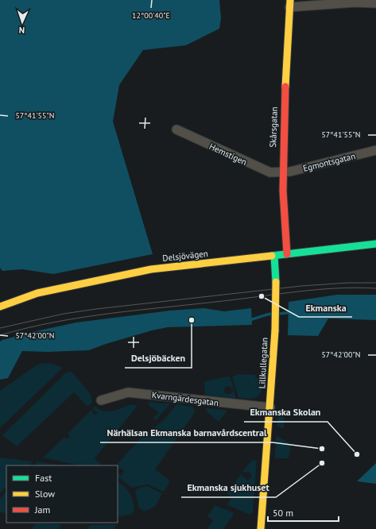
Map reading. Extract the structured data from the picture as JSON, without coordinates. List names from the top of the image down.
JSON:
{
  "streets": {
    "street": [
      "Skårsgatan",
      "Hemstigen",
      "Egmontsgatan",
      "Delsjövägen",
      "Lillkullegatan",
      "Kvarngärdesgatan"
    ]
  },
  "crossings": [
    ["Skårsgatan", "Hemstigen"],
    ["Skårsgatan", "Egmontsgatan"],
    ["Skårsgatan", "Delsjövägen"],
    ["Hemstigen", "Egmontsgatan"],
    ["Delsjövägen", "Lillkullegatan"],
    ["Lillkullegatan", "Kvarngärdesgatan"]
  ],
  "places": [
    "Ekmanska",
    "Delsjöbäcken",
    "Närhälsan Ekmanska barnavårdscentral",
    "Ekmanska Skolan",
    "Ekmanska sjukhuset"
  ],
  "legend": ["Fast", "Slow", "Jam"],
  "scale_bar": "50 m",
  "north": "bottom",
  "coordinates": ["12°00'40\"E", "57°41'55\"N", "57°42'00\"N"]
}
